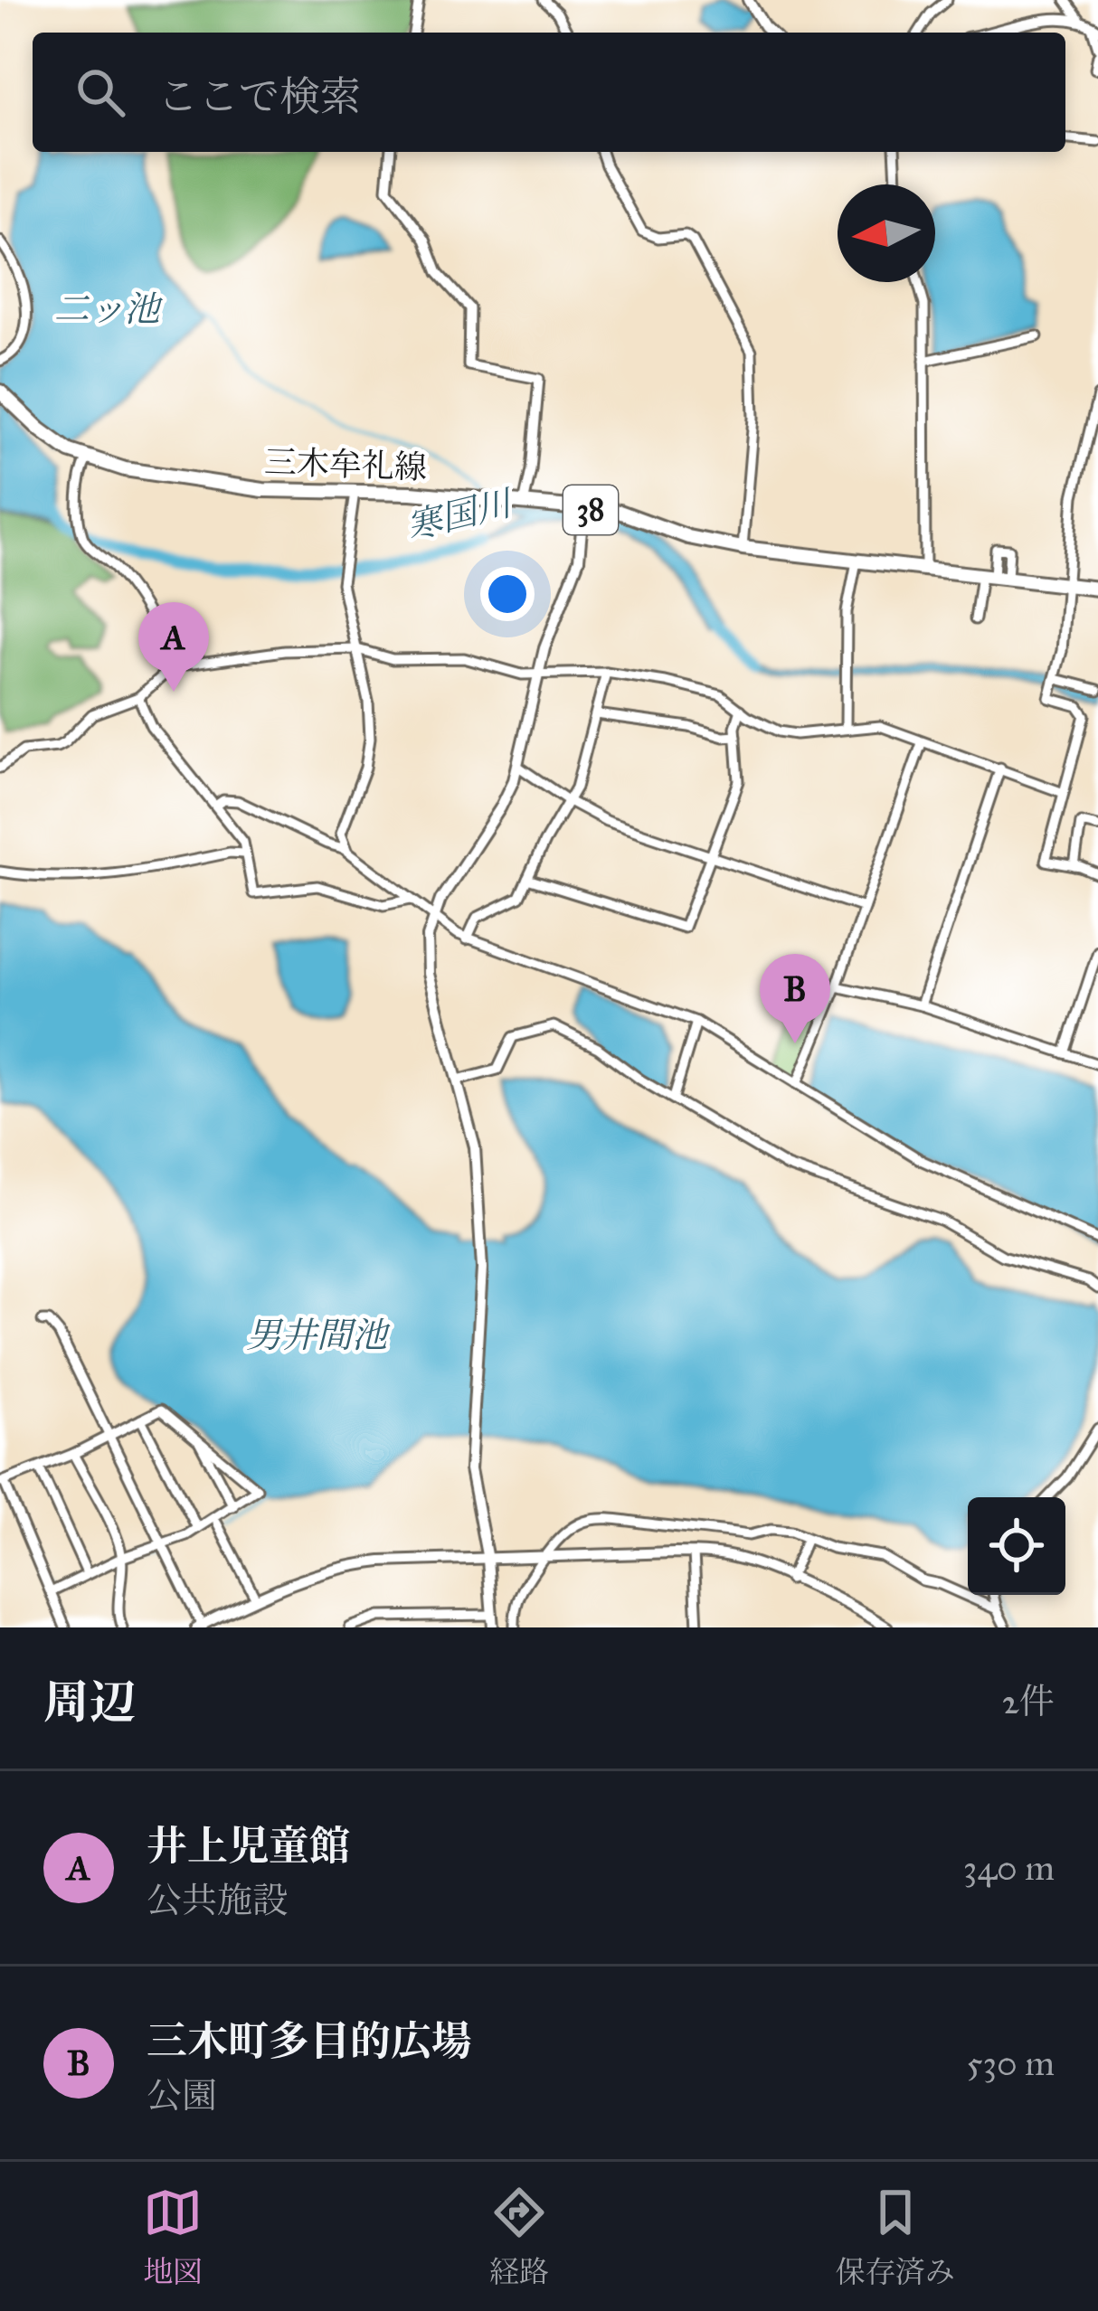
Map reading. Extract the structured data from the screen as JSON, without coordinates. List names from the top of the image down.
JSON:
{
  "streets": {
    "main road": ["三木牟礼線", "38"]
  },
  "water": ["二ッ池", "寒国川", "男井間池"],
  "north": "left",
  "page": {
    "search": "ここで検索",
    "pins": ["A", "B"],
    "heading": ["周辺", "2件"],
    "list": [
      {
        "mark": "A",
        "name": "井上児童館",
        "note": "公共施設",
        "value": "340 m"
      },
      {
        "mark": "B",
        "name": "三木町多目的広場",
        "note": "公園",
        "value": "530 m"
      }
    ],
    "nav": ["地図", "経路", "保存済み"]
  }
}
